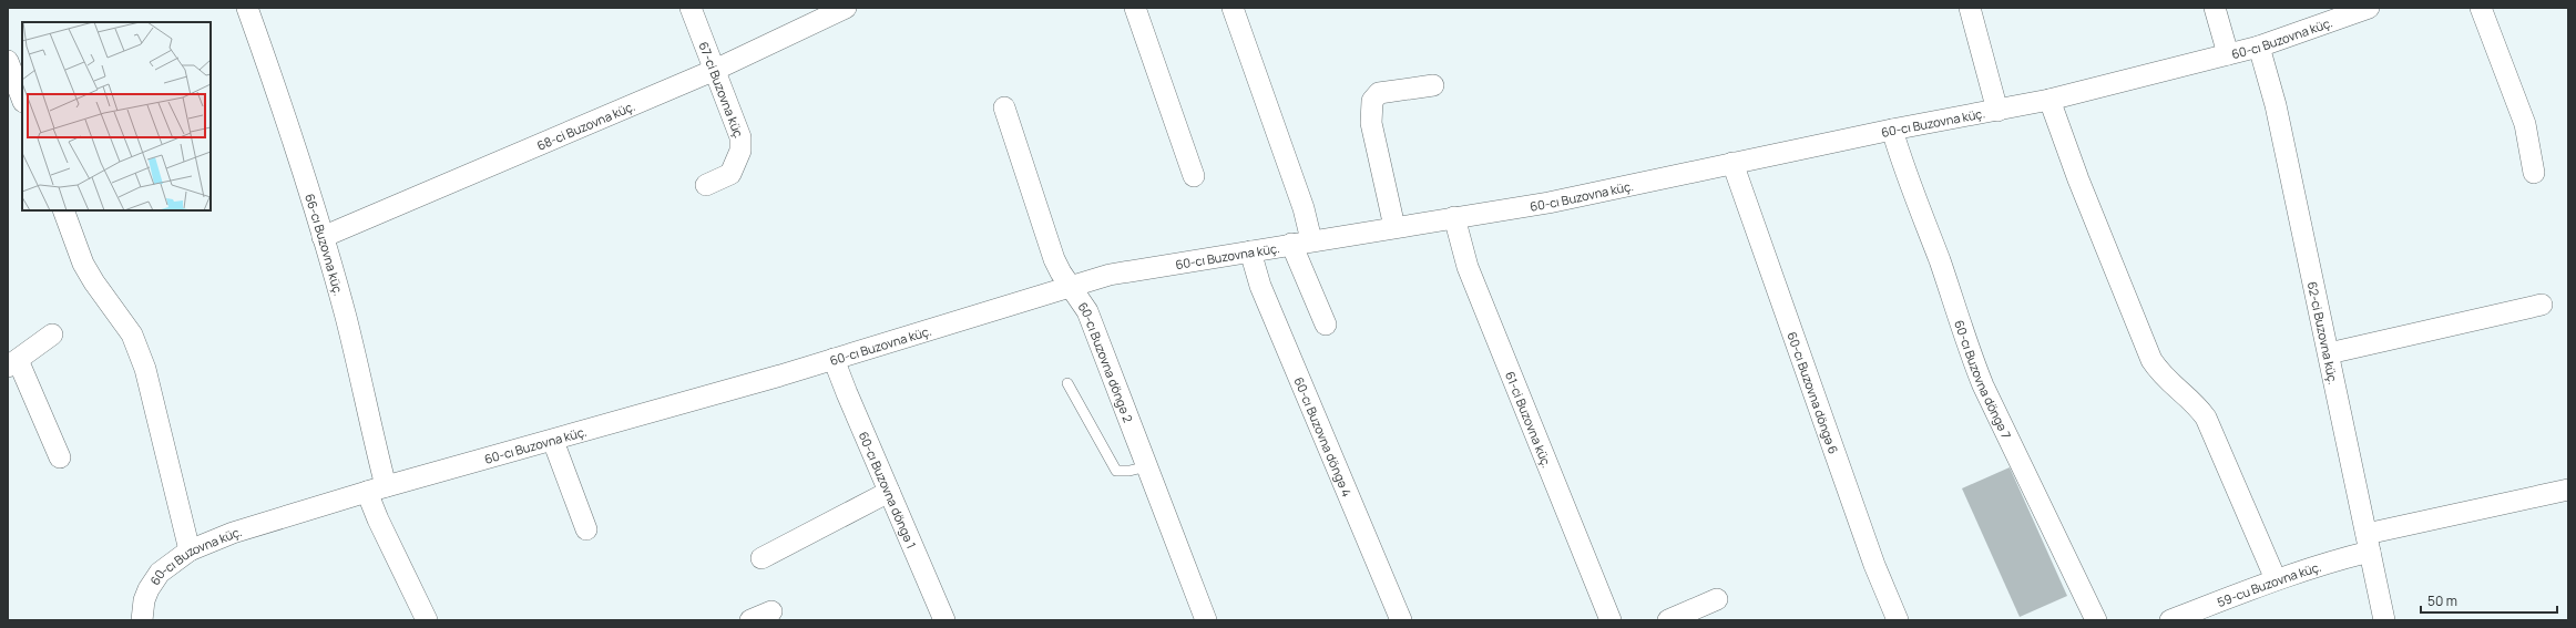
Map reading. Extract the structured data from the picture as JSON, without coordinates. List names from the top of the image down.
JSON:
{
  "streets": {
    "street": [
      "60-cı Buzovna küç.",
      "67-ci Buzovna küç.",
      "68-ci Buzovna küç.",
      "66-cı Buzovna küç.",
      "62-ci Buzovna küç.",
      "60-cı Buzovna döngə 2",
      "60-cı Buzovna döngə 7",
      "60-cı Buzovna döngə 6",
      "61-ci Buzovna küç.",
      "60-cı Buzovna döngə 4",
      "60-cı Buzovna döngə 1",
      "59-cu Buzovna küç."
    ]
  },
  "crossings": [
    ["60-cı Buzovna küç.", "66-cı Buzovna küç."],
    ["60-cı Buzovna küç.", "62-ci Buzovna küç."],
    ["60-cı Buzovna küç.", "60-cı Buzovna döngə 2"],
    ["60-cı Buzovna küç.", "60-cı Buzovna döngə 7"],
    ["60-cı Buzovna küç.", "60-cı Buzovna döngə 6"],
    ["60-cı Buzovna küç.", "61-ci Buzovna küç."],
    ["60-cı Buzovna küç.", "60-cı Buzovna döngə 4"],
    ["60-cı Buzovna küç.", "60-cı Buzovna döngə 1"],
    ["67-ci Buzovna küç.", "68-ci Buzovna küç."],
    ["68-ci Buzovna küç.", "66-cı Buzovna küç."],
    ["62-ci Buzovna küç.", "59-cu Buzovna küç."]
  ],
  "scale_bar": "50 m"
}
